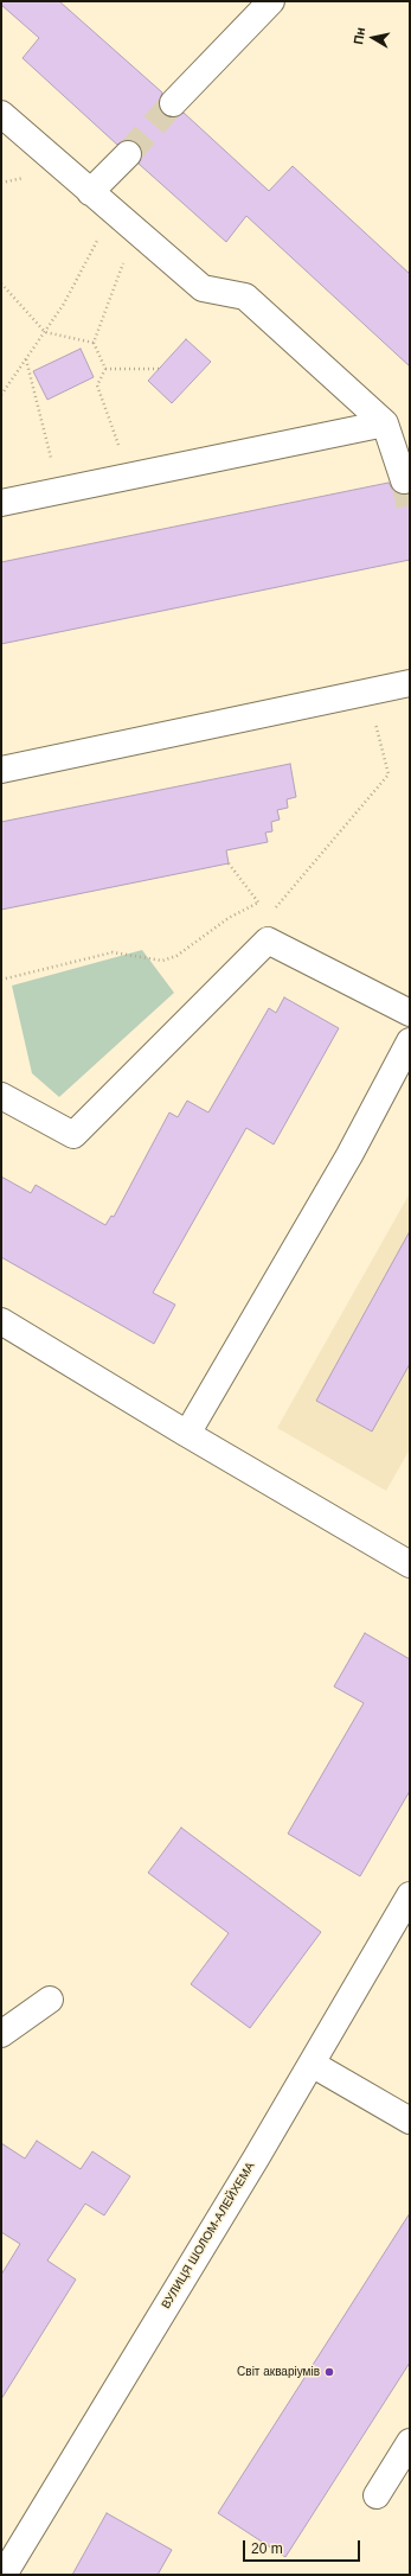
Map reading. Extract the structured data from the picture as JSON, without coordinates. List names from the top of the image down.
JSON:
{
  "streets": {
    "street": ["ВУЛИЦЯ ШОЛОМ-АЛЕЙХЕМА"]
  },
  "places": ["Світ акваріумів"],
  "scale_bar": "20 m",
  "north": "left"
}
